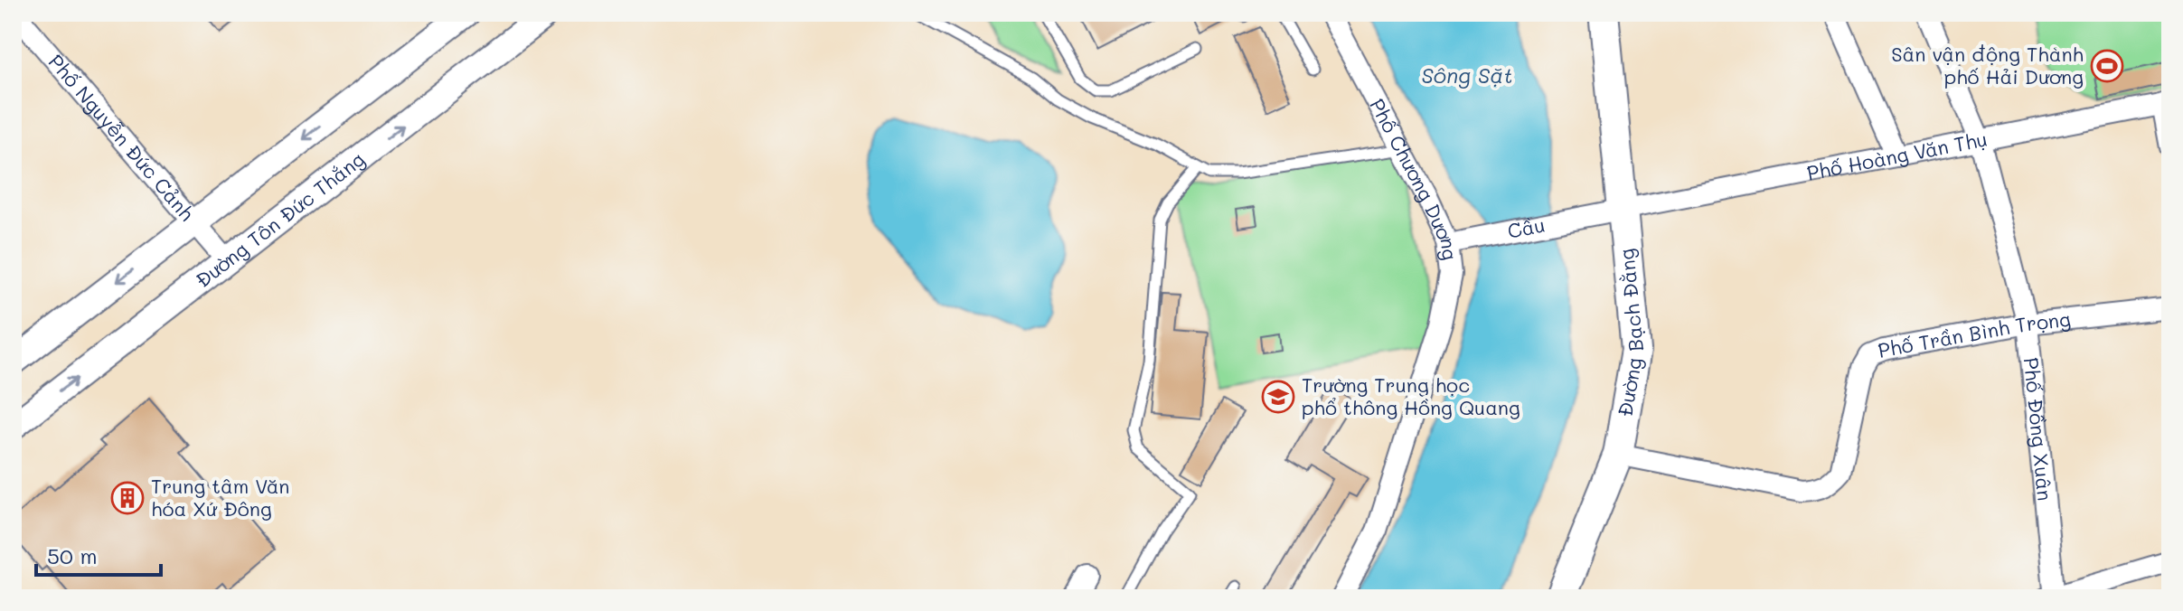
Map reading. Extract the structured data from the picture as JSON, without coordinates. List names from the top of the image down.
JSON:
{
  "streets": {
    "main road": ["Đường Bạch Đằng"],
    "street": [
      "Phố Nguyễn Đức Cảnh",
      "Phố Hoàng Văn Thụ",
      "Phố Chương Dương",
      "Đường Tôn Đức Thắng",
      "Cầu",
      "Phố Trần Bình Trọng",
      "Phố Đồng Xuân"
    ]
  },
  "crossings": [
    ["Phố Nguyễn Đức Cảnh", "Đường Tôn Đức Thắng"],
    ["Phố Hoàng Văn Thụ", "Cầu"],
    ["Phố Hoàng Văn Thụ", "Đường Bạch Đằng"],
    ["Phố Hoàng Văn Thụ", "Phố Đồng Xuân"],
    ["Phố Chương Dương", "Cầu"],
    ["Đường Bạch Đằng", "Phố Trần Bình Trọng"],
    ["Phố Trần Bình Trọng", "Phố Đồng Xuân"]
  ],
  "water": ["Sông Sặt"],
  "places": {
    "sports": ["Sân vận động Thành phố Hải Dương"],
    "school or university": ["Trường Trung học phổ thông Hồng Quang"],
    "building": ["Trung tâm Văn hóa Xứ Đông"]
  },
  "scale_bar": "50 m"
}
